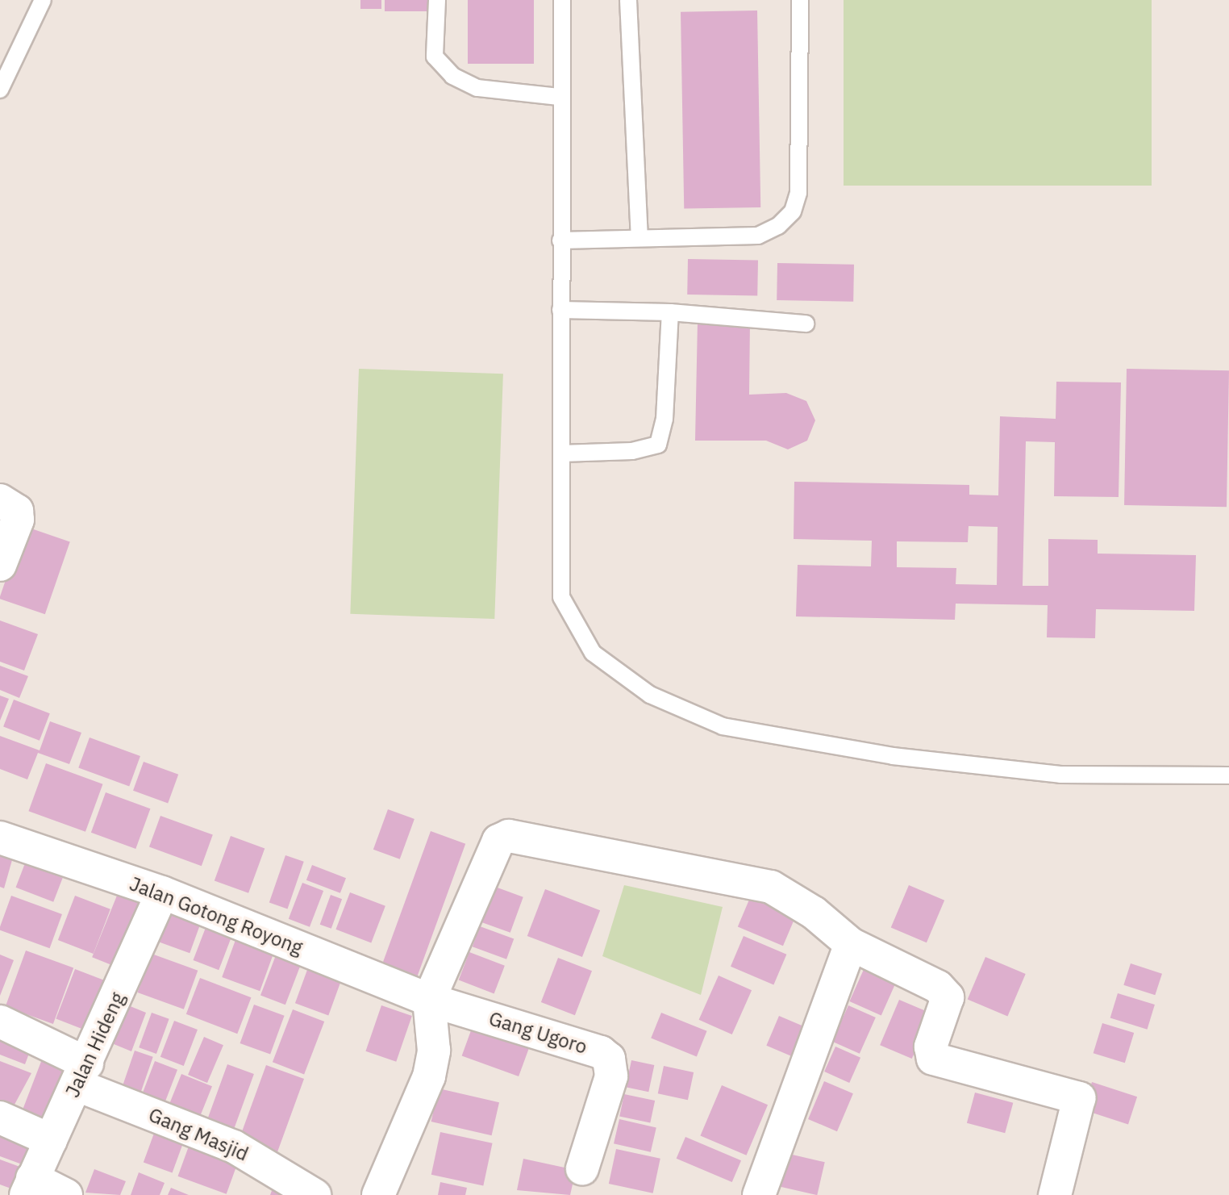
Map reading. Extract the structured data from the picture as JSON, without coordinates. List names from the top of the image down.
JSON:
{
  "streets": {
    "street": [
      "Jalan Gotong Royong",
      "Gang Ugoro",
      "Jalan Hideng",
      "Gang Masjid"
    ]
  },
  "crossings": [
    ["Jalan Gotong Royong", "Gang Ugoro"],
    ["Jalan Gotong Royong", "Jalan Hideng"],
    ["Jalan Hideng", "Gang Masjid"]
  ]
}
